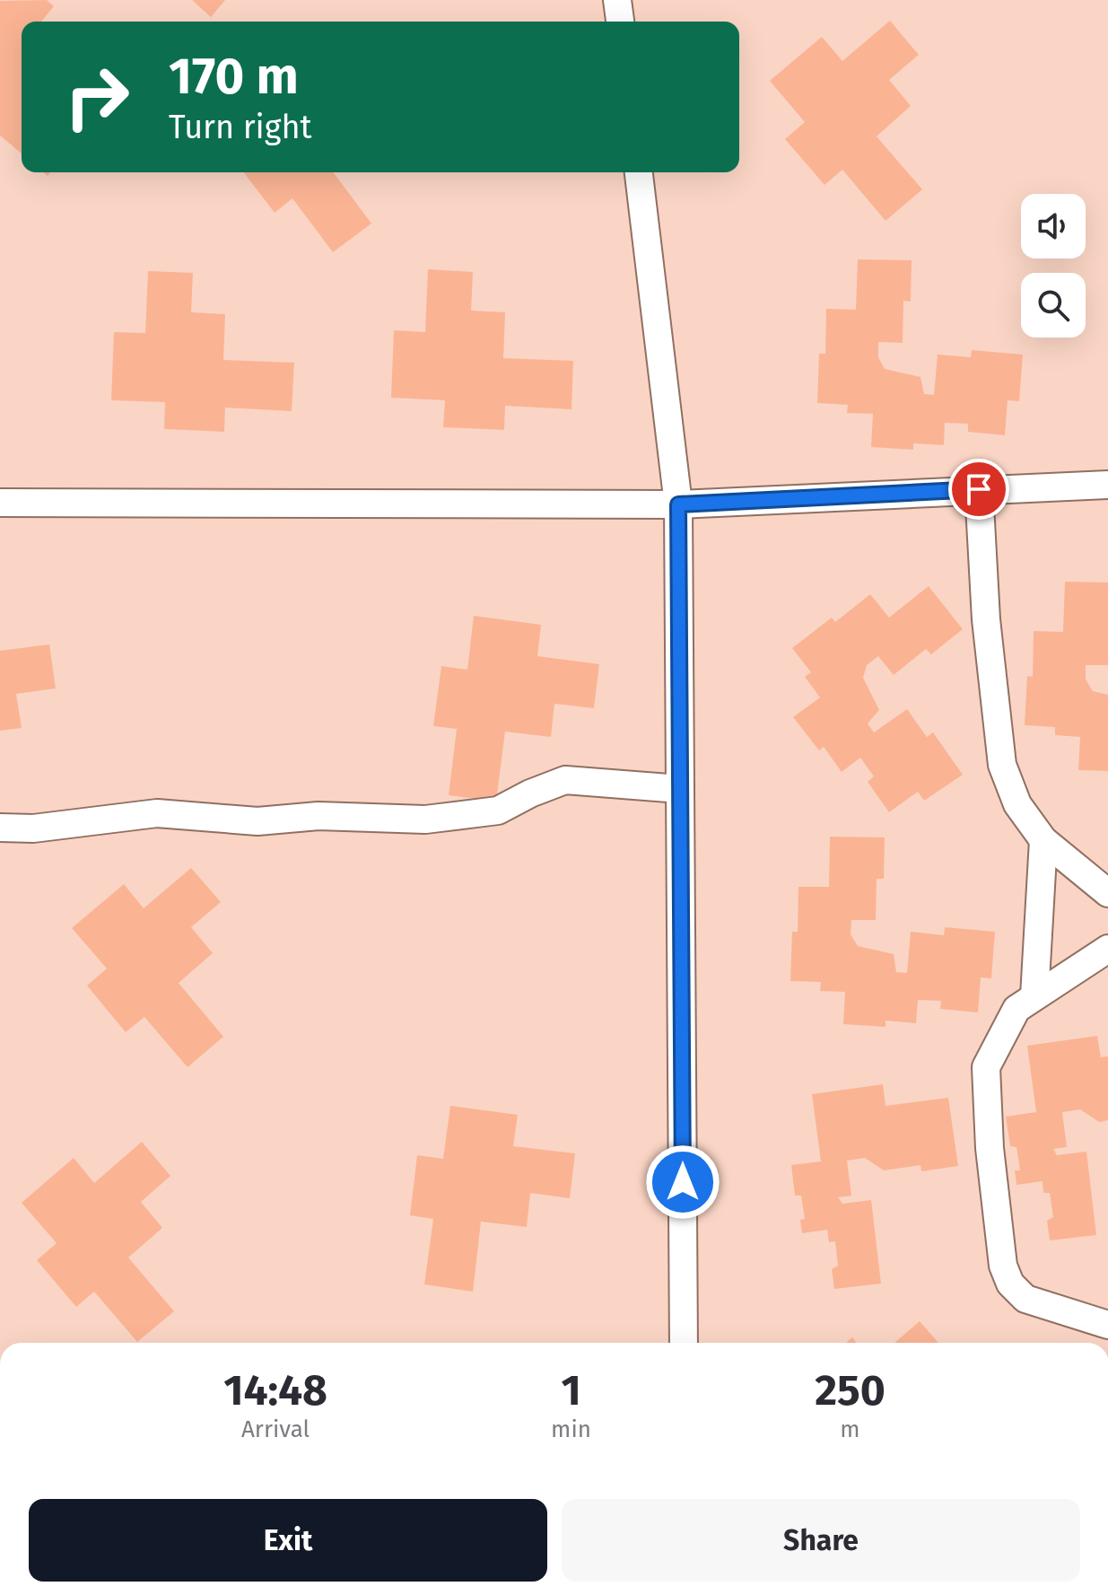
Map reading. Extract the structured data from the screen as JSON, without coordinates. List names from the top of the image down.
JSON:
{
  "page": {
    "turn": ["170 m", "Turn right"],
    "eta": [
      "14:48",
      "Arrival",
      "1",
      "min",
      "250",
      "m"
    ],
    "buttons": ["Exit", "Share"]
  }
}
